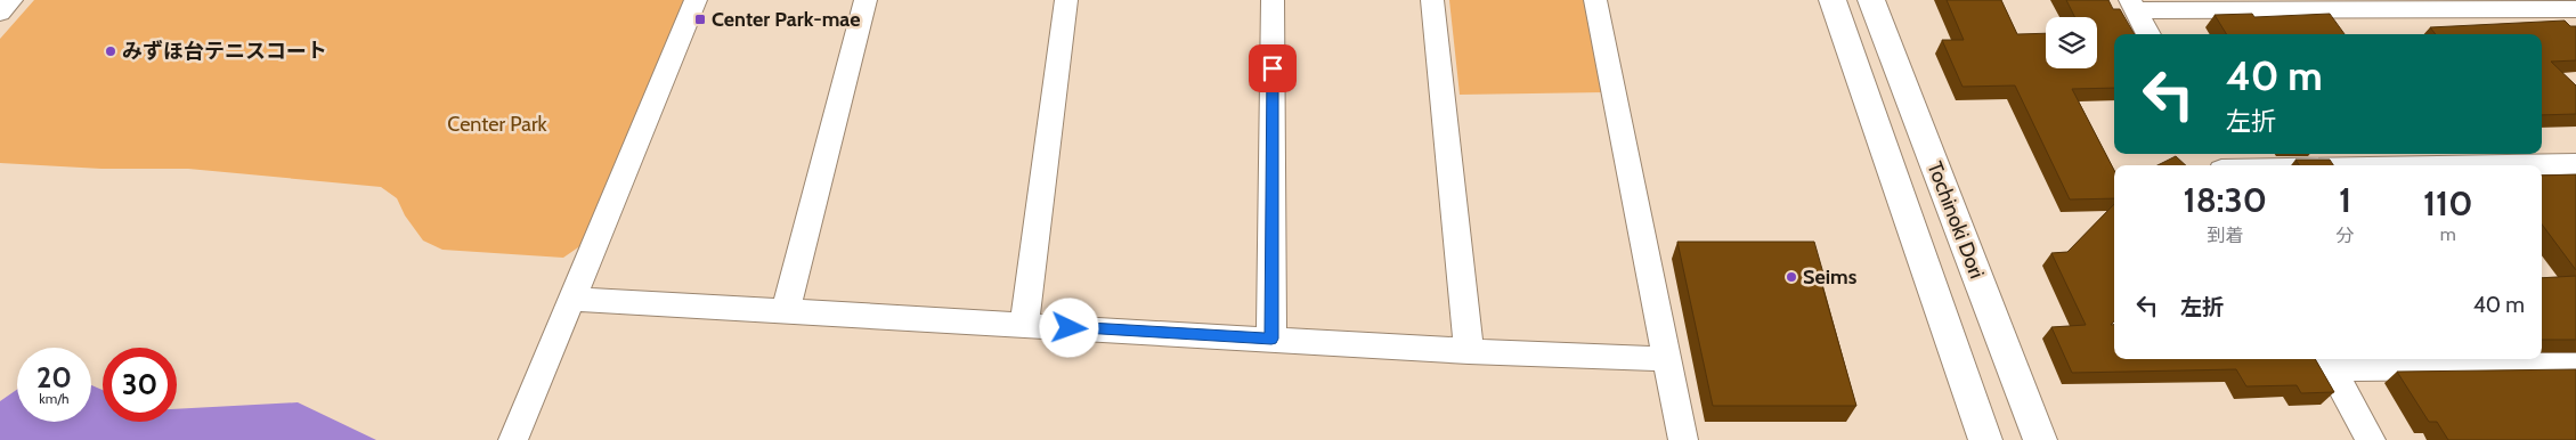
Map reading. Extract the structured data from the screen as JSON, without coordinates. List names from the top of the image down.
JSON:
{
  "streets": {
    "street": ["Tochinoki Dori"]
  },
  "parks": ["Center Park"],
  "places": {
    "transit": ["Center Park-mae"],
    "other": ["みずほ台テニスコート", "Seims"]
  },
  "page": {
    "turn": ["40 m", "左折"],
    "eta": [
      "18:30",
      "到着",
      "1",
      "分",
      "110",
      "m"
    ],
    "list": [
      {
        "name": "左折",
        "value": "40 m"
      }
    ],
    "speed": "20 km/h",
    "limit": "30"
  }
}
